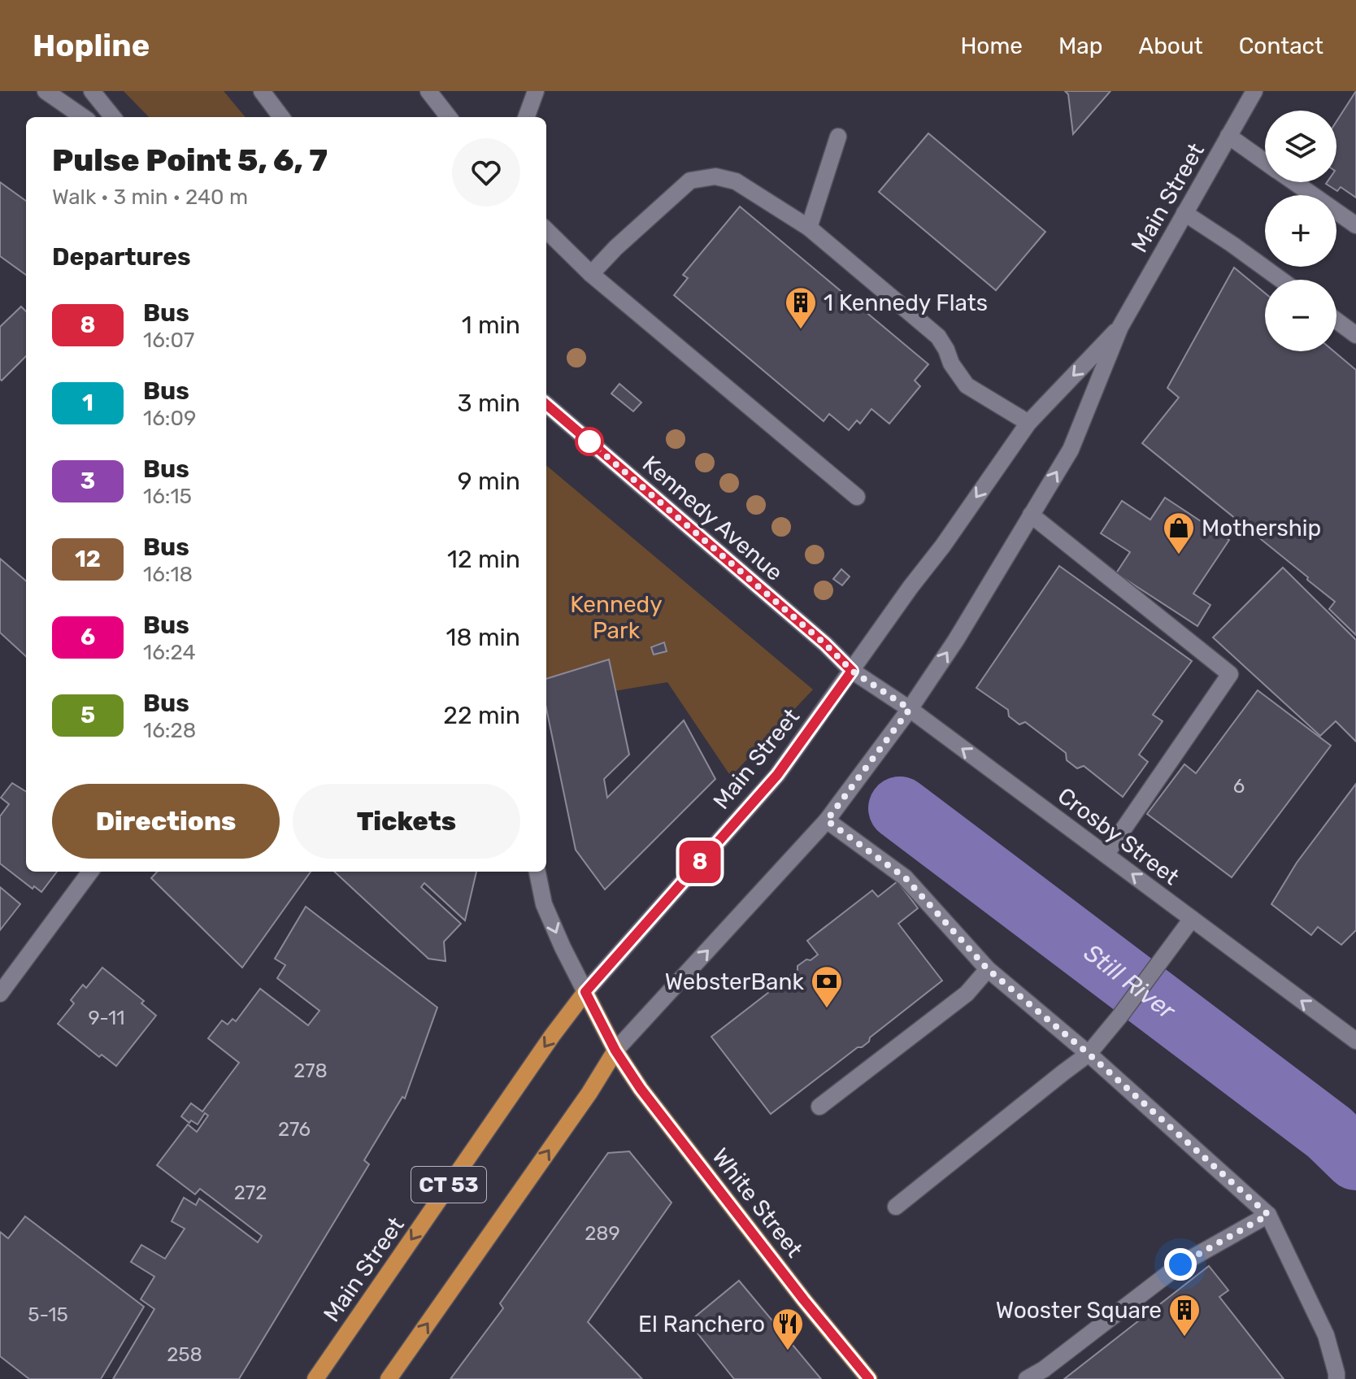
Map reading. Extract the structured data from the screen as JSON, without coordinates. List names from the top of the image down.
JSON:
{
  "streets": {
    "main road": [
      "Main Street",
      "Kennedy Avenue",
      "Crosby Street",
      "CT 53",
      "White Street"
    ]
  },
  "crossings": [
    ["Main Street", "Kennedy Avenue"],
    ["Main Street", "Crosby Street"],
    ["Main Street", "White Street"],
    ["Kennedy Avenue", "Crosby Street"]
  ],
  "one_way": ["Crosby Street"],
  "water": ["Still River"],
  "parks": ["Kennedy Park"],
  "places": {
    "building": ["1 Kennedy Flats", "Wooster Square"],
    "shop": ["Mothership"],
    "bank": ["WebsterBank"],
    "restaurant": ["El Ranchero"]
  },
  "lines": ["bus line 8"],
  "house_numbers": [
    "6",
    "9-11",
    "278",
    "276",
    "272",
    "289",
    "5-15",
    "258"
  ],
  "page": {
    "header": "Hopline",
    "nav": [
      "Home",
      "Map",
      "About",
      "Contact"
    ],
    "on_map": "8",
    "map_buttons": ["+", "−"],
    "heading": [
      ["Pulse Point 5, 6, 7", "Walk · 3 min · 240 m"],
      "Departures"
    ],
    "list": [
      {
        "mark": "8",
        "name": "Bus",
        "note": "16:07",
        "value": "1 min"
      },
      {
        "mark": "1",
        "name": "Bus",
        "note": "16:09",
        "value": "3 min"
      },
      {
        "mark": "3",
        "name": "Bus",
        "note": "16:15",
        "value": "9 min"
      },
      {
        "mark": "12",
        "name": "Bus",
        "note": "16:18",
        "value": "12 min"
      },
      {
        "mark": "6",
        "name": "Bus",
        "note": "16:24",
        "value": "18 min"
      },
      {
        "mark": "5",
        "name": "Bus",
        "note": "16:28",
        "value": "22 min"
      }
    ],
    "buttons": ["Directions", "Tickets"]
  }
}
